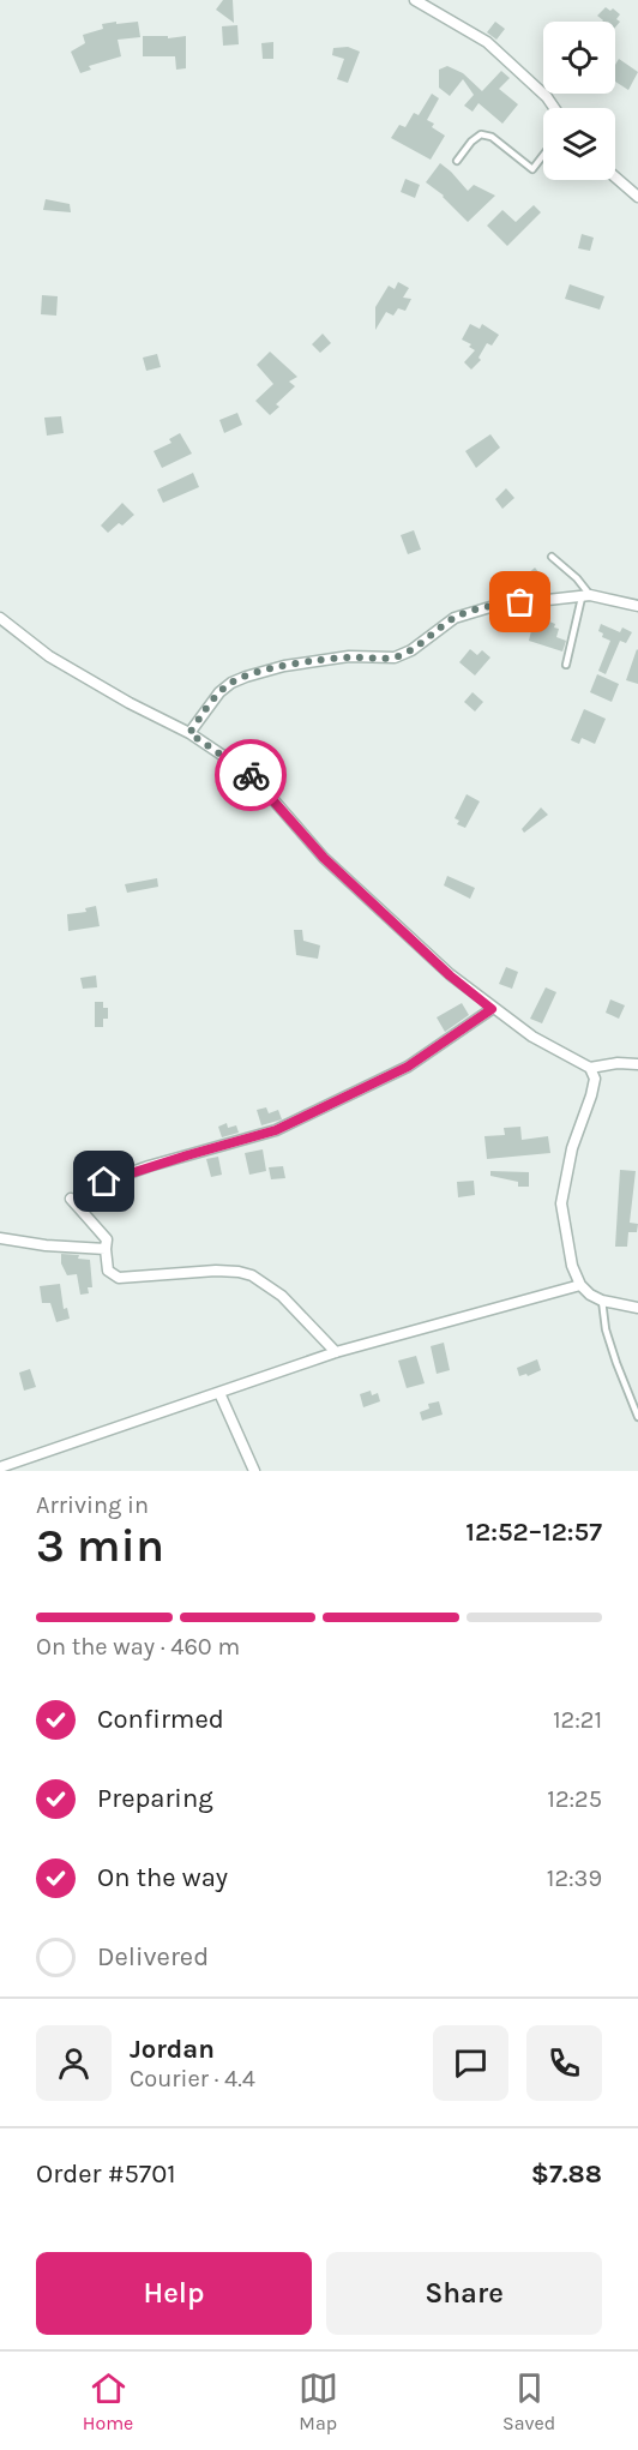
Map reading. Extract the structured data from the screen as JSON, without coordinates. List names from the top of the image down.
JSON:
{
  "page": {
    "heading": ["3 min", "Arriving in", "12:52–12:57"],
    "panel": [
      "Jordan",
      "Courier · 4.4",
      "Order #5701",
      "$7.88"
    ],
    "bar": "On the way · 460 m",
    "list": [
      ["Confirmed", "12:21"],
      ["Preparing", "12:25"],
      ["On the way", "12:39"],
      "Delivered"
    ],
    "buttons": ["Help", "Share"],
    "tabs": ["Home", "Map", "Saved"]
  }
}
